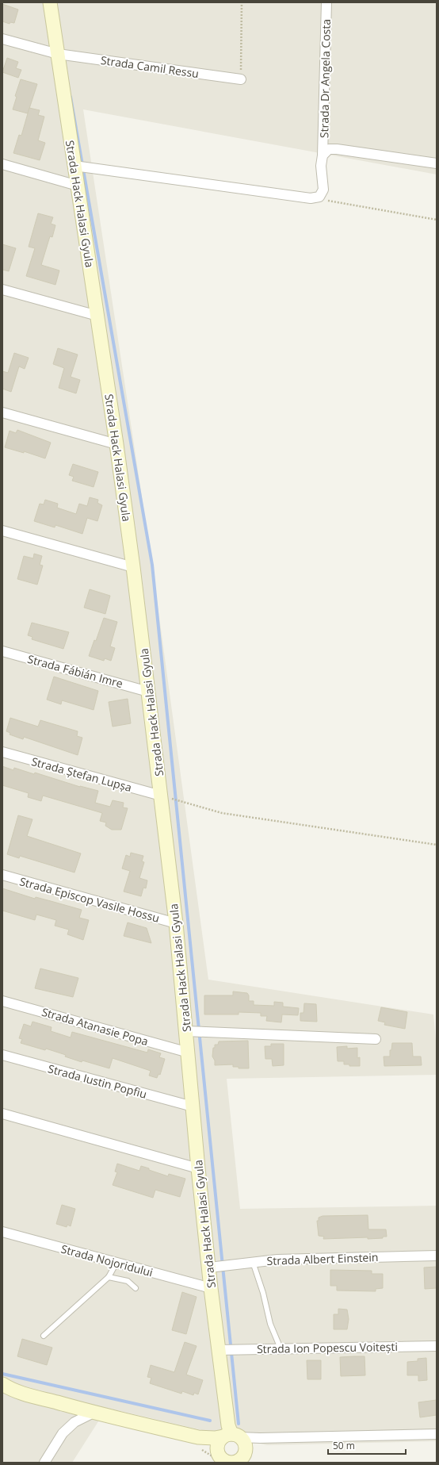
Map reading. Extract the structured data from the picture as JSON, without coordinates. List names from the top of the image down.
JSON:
{
  "streets": {
    "street": [
      "Strada Camil Ressu",
      "Strada Dr Angela Costa",
      "Strada Hack Halasi Gyula",
      "Strada Fábián Imre",
      "Strada Ștefan Lupșa",
      "Strada Episcop Vasile Hossu",
      "Strada Atanasie Popa",
      "Strada Iustin Popfiu",
      "Strada Albert Einstein",
      "Strada Nojoridului",
      "Strada Ion Popescu Voitești"
    ]
  },
  "crossings": [
    ["Strada Camil Ressu", "Strada Hack Halasi Gyula"],
    ["Strada Hack Halasi Gyula", "Strada Fábián Imre"],
    ["Strada Hack Halasi Gyula", "Strada Ștefan Lupșa"],
    ["Strada Hack Halasi Gyula", "Strada Episcop Vasile Hossu"],
    ["Strada Hack Halasi Gyula", "Strada Atanasie Popa"],
    ["Strada Hack Halasi Gyula", "Strada Iustin Popfiu"],
    ["Strada Hack Halasi Gyula", "Strada Albert Einstein"],
    ["Strada Hack Halasi Gyula", "Strada Nojoridului"],
    ["Strada Hack Halasi Gyula", "Strada Ion Popescu Voitești"]
  ],
  "scale_bar": "50 m"
}
